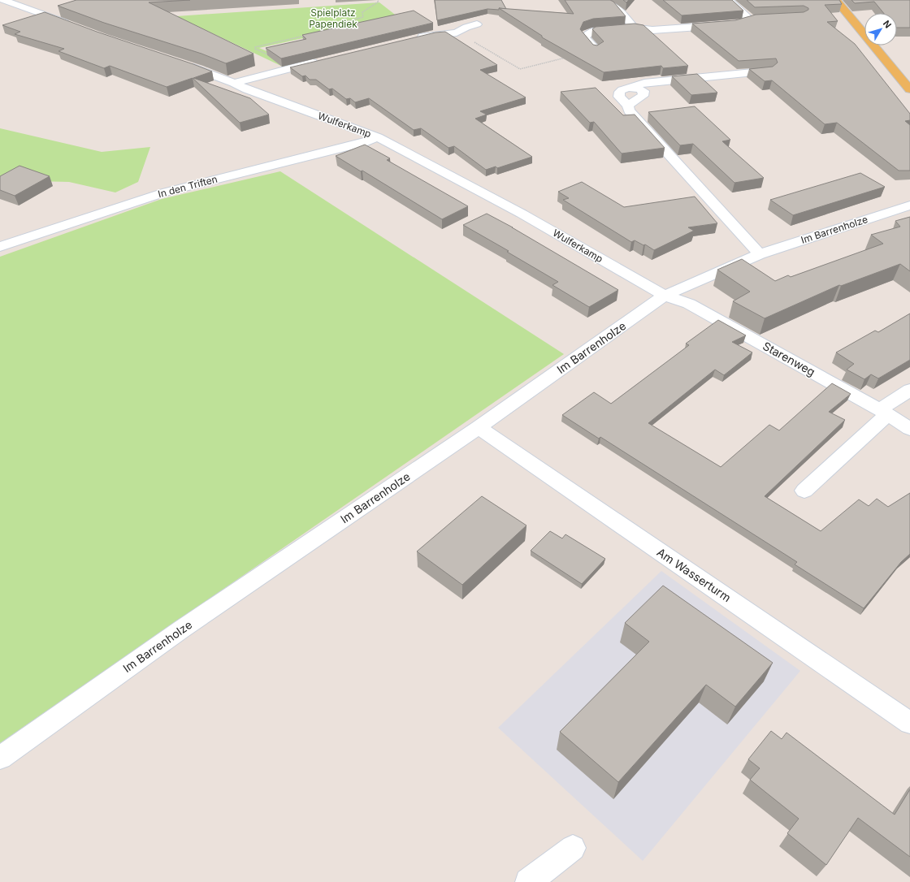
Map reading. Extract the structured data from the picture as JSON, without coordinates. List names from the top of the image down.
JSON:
{
  "streets": {
    "street": [
      "Wulferkamp",
      "In den Triften",
      "Im Barrenholze",
      "Starenweg",
      "Am Wasserturm"
    ]
  },
  "crossings": [
    ["Wulferkamp", "In den Triften"],
    ["Wulferkamp", "Im Barrenholze"],
    ["Wulferkamp", "Starenweg"],
    ["Im Barrenholze", "Starenweg"],
    ["Im Barrenholze", "Am Wasserturm"]
  ],
  "parks": ["Spielplatz Papendiek"],
  "north": "top right"
}
